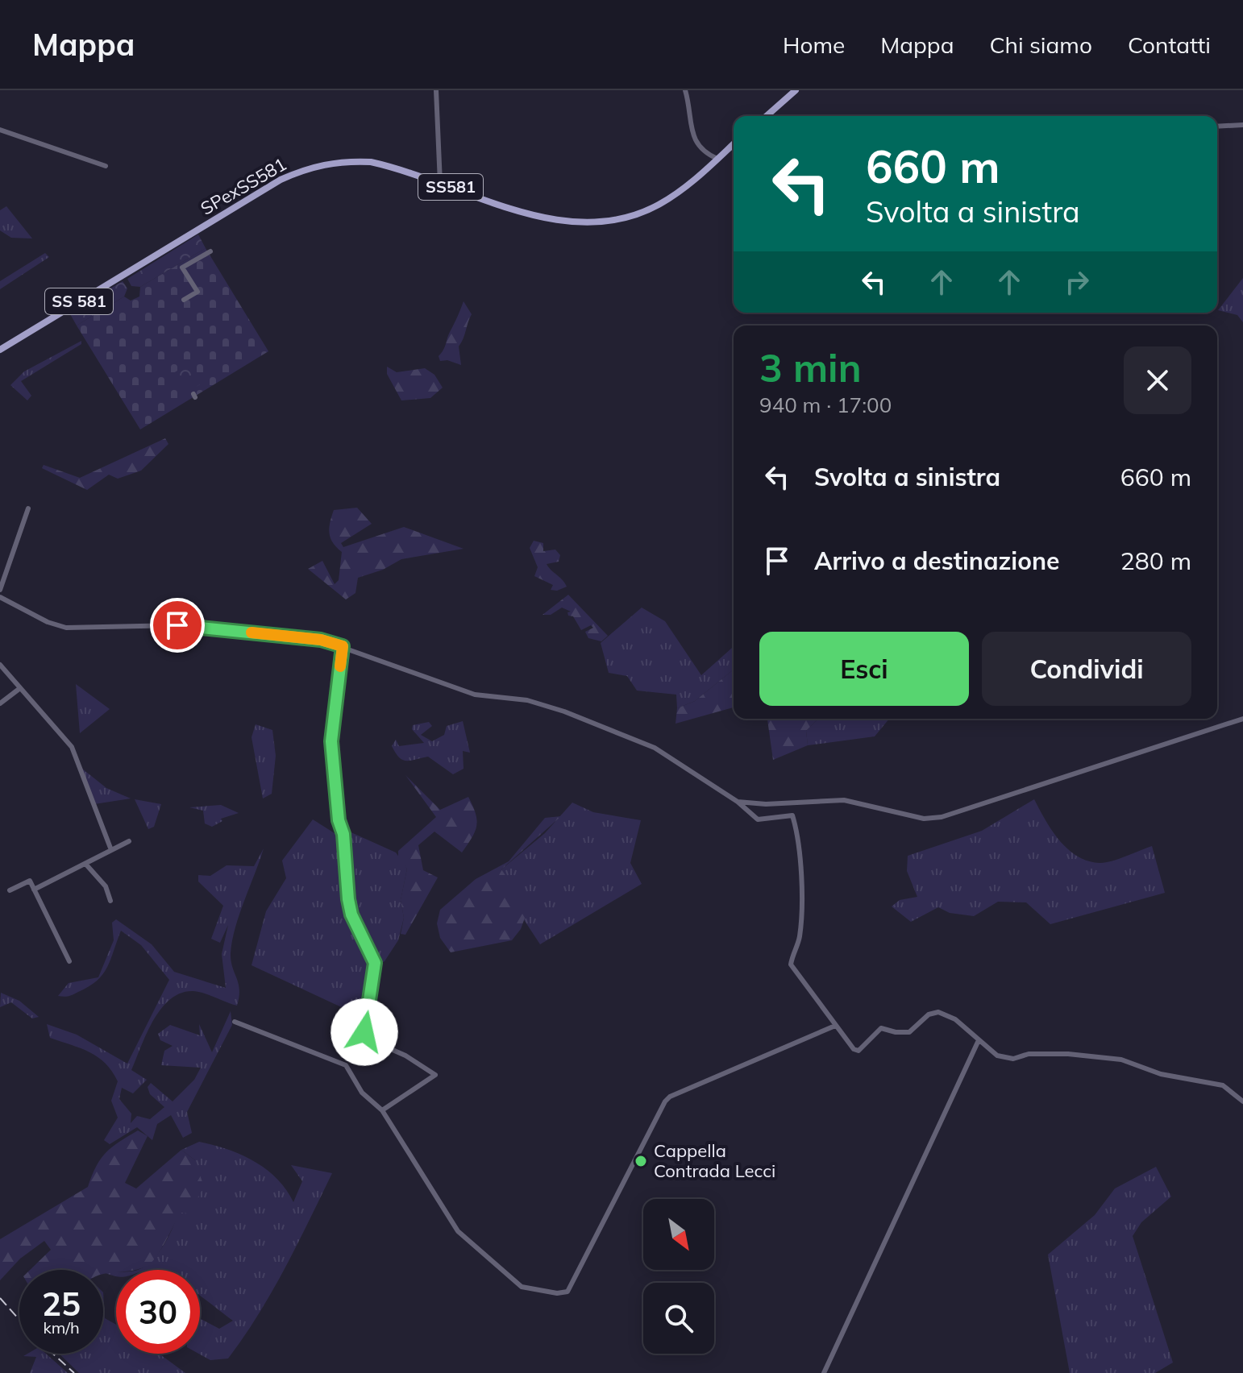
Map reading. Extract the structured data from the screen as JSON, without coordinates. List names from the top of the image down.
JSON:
{
  "streets": {
    "main road": ["SPexSS581", "SS581", "SS 581"]
  },
  "crossings": [
    ["SPexSS581", "SS 581"]
  ],
  "places": ["Cappella Contrada Lecci"],
  "north": "bottom right",
  "page": {
    "header": "Mappa",
    "nav": [
      "Home",
      "Mappa",
      "Chi siamo",
      "Contatti"
    ],
    "turn": ["660 m", "Svolta a sinistra"],
    "heading": ["3 min", "940 m · 17:00"],
    "list": [
      {
        "name": "Svolta a sinistra",
        "value": "660 m"
      },
      {
        "name": "Arrivo a destinazione",
        "value": "280 m"
      }
    ],
    "buttons": ["Esci", "Condividi"],
    "speed": "25 km/h",
    "limit": "30"
  }
}
